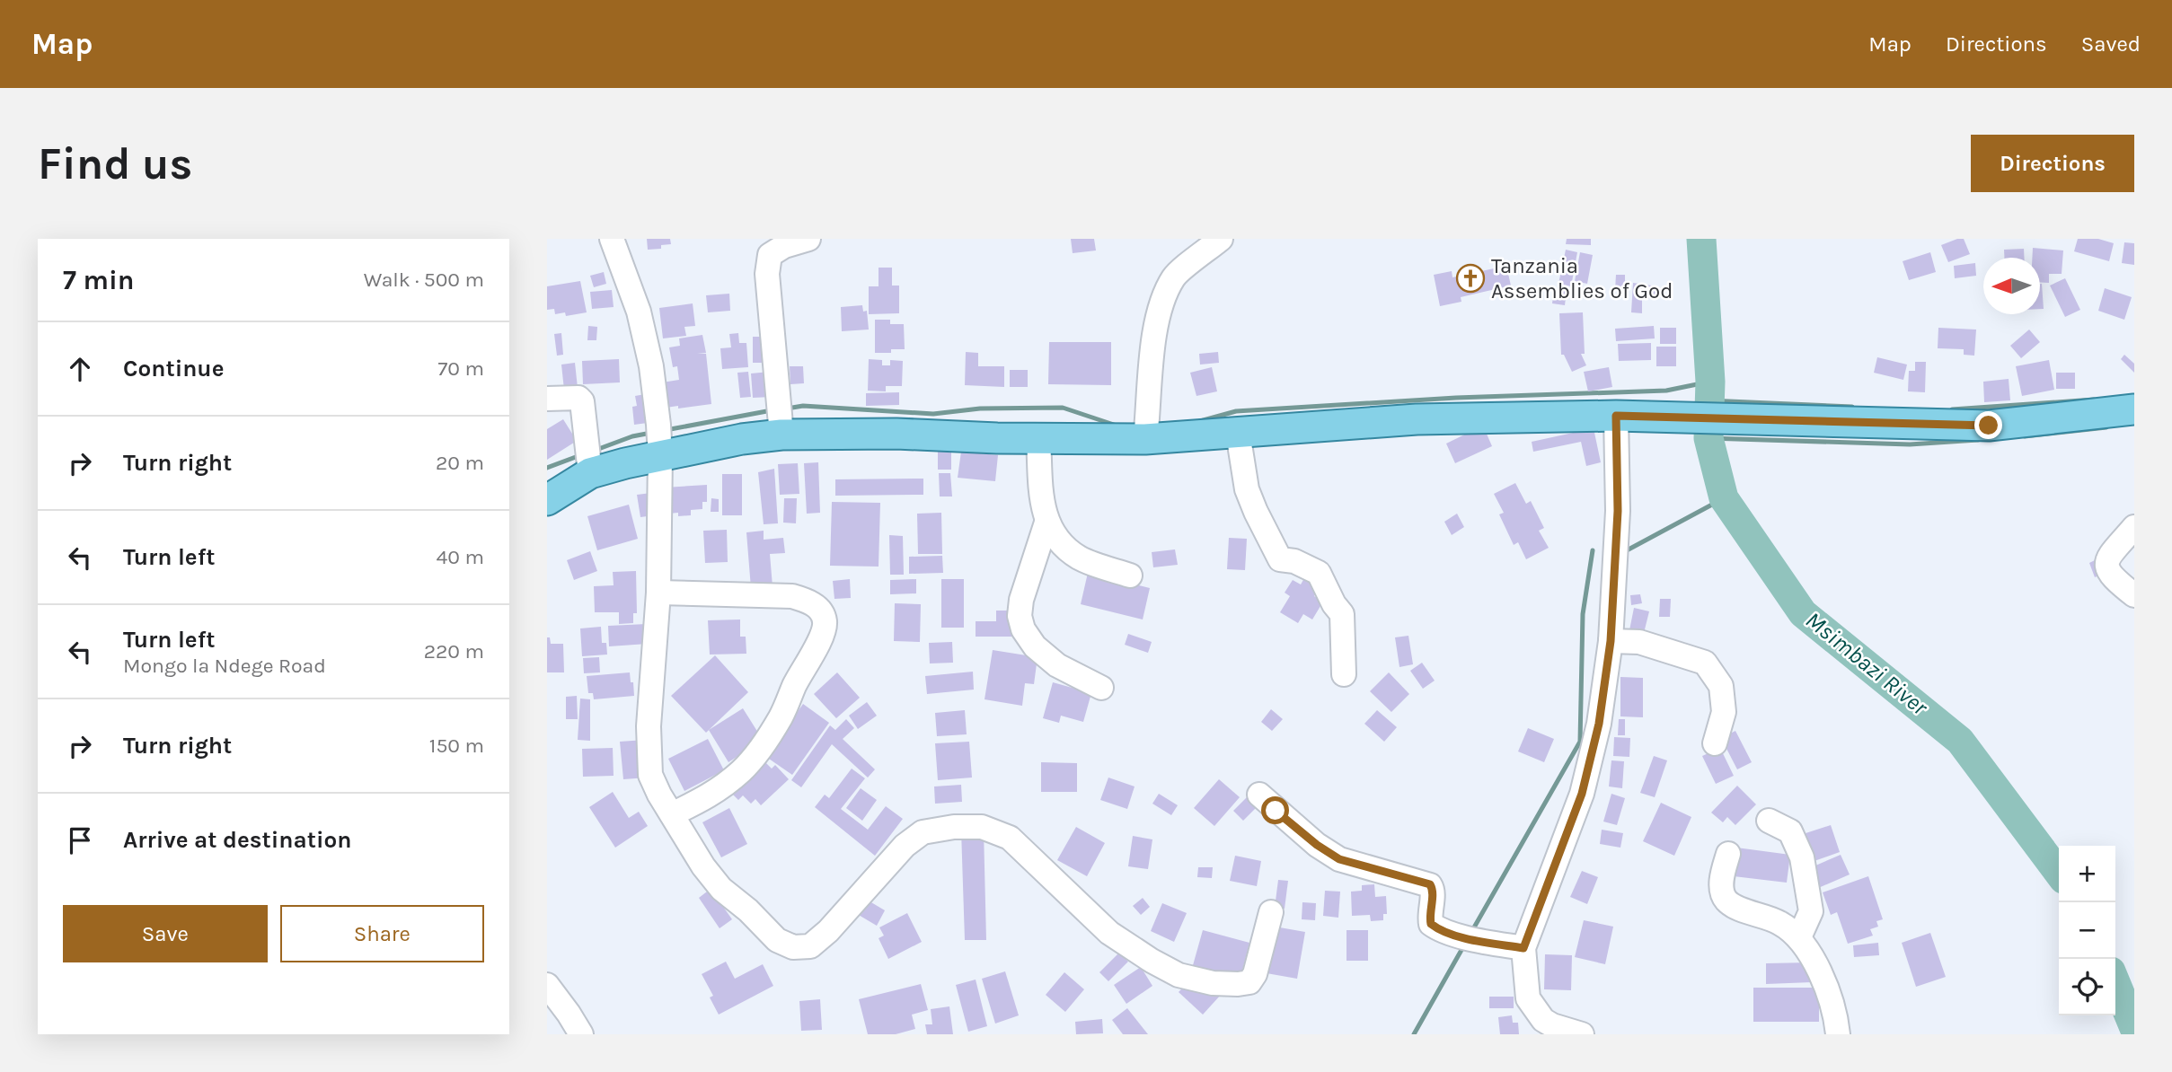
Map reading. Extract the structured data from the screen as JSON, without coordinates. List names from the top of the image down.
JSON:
{
  "water": ["Msimbazi River"],
  "places": {
    "church": ["Tanzania Assemblies of God"]
  },
  "north": "left",
  "page": {
    "header": "Map",
    "nav": ["Map", "Directions", "Saved"],
    "buttons": [
      "Directions",
      ["Save", "Share"]
    ],
    "title": "Find us",
    "heading": ["7 min", "Walk · 500 m"],
    "list": [
      ["Continue", "70 m"],
      ["Turn right", "20 m"],
      ["Turn left", "40 m"],
      ["Turn left", "Mongo la Ndege Road", "220 m"],
      ["Turn right", "150 m"],
      "Arrive at destination"
    ],
    "map_buttons": ["+", "−"]
  }
}
